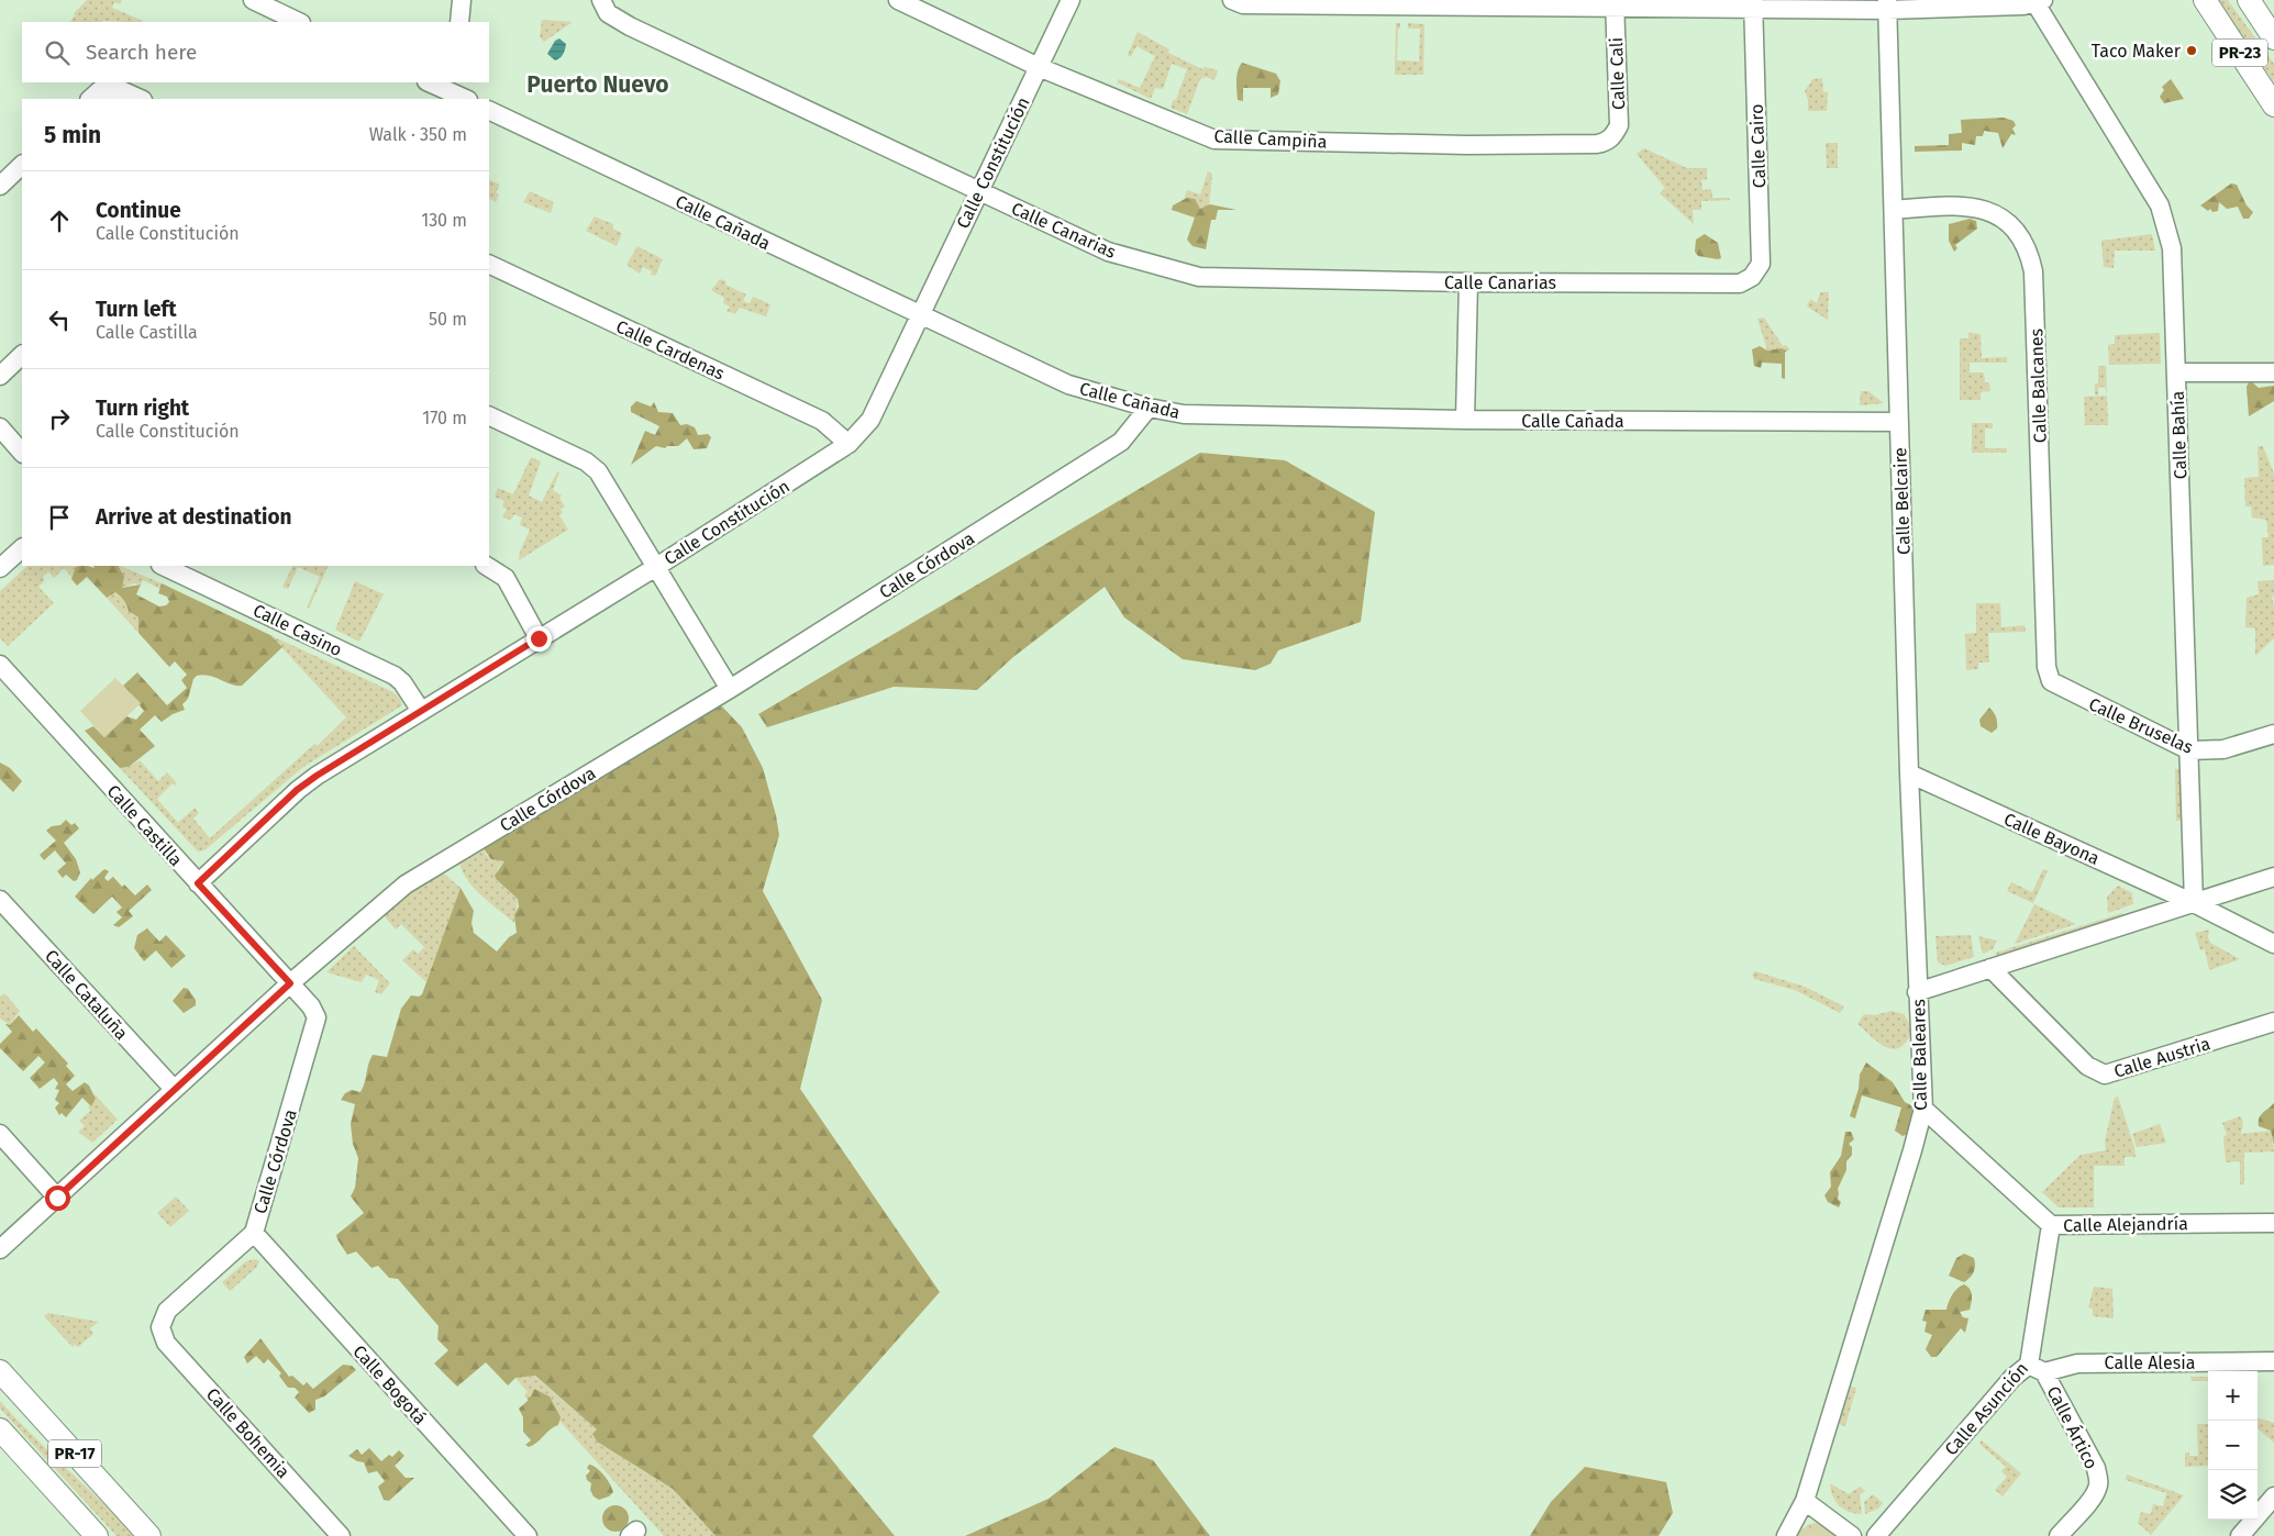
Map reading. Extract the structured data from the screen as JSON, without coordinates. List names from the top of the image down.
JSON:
{
  "streets": {
    "main road": ["PR-23", "PR-17"],
    "street": [
      "Calle Cali",
      "Calle Campiña",
      "Calle Cairo",
      "Calle Constitución",
      "Calle Cañada",
      "Calle Canarias",
      "Calle Cardenas",
      "Calle Balcanes",
      "Calle Bahía",
      "Calle Belcaire",
      "Calle Córdova",
      "Calle Casino",
      "Calle Bruselas",
      "Calle Castilla",
      "Calle Bayona",
      "Calle Cataluña",
      "Calle Baleares",
      "Calle Austria",
      "Calle Alejandría",
      "Calle Alesia",
      "Calle Bogotá",
      "Calle Asunción",
      "Calle Ártico",
      "Calle Bohemia"
    ]
  },
  "crossings": [
    ["Calle Cali", "Calle Campiña"],
    ["Calle Campiña", "Calle Constitución"],
    ["Calle Cairo", "Calle Canarias"],
    ["Calle Constitución", "Calle Cañada"],
    ["Calle Constitución", "Calle Canarias"],
    ["Calle Constitución", "Calle Cardenas"],
    ["Calle Constitución", "Calle Casino"],
    ["Calle Constitución", "Calle Castilla"],
    ["Calle Cañada", "Calle Belcaire"],
    ["Calle Cañada", "Calle Córdova"],
    ["Calle Balcanes", "Calle Belcaire"],
    ["Calle Balcanes", "Calle Bruselas"],
    ["Calle Bahía", "Calle Bruselas"],
    ["Calle Bahía", "Calle Bayona"],
    ["Calle Bahía", "Calle Baleares"],
    ["Calle Belcaire", "Calle Bayona"],
    ["Calle Belcaire", "Calle Baleares"],
    ["Calle Córdova", "Calle Castilla"],
    ["Calle Córdova", "Calle Bogotá"],
    ["Calle Córdova", "Calle Bohemia"],
    ["Calle Bayona", "Calle Baleares"],
    ["Calle Baleares", "Calle Austria"],
    ["Calle Baleares", "Calle Alejandría"],
    ["Calle Alejandría", "Calle Asunción"],
    ["Calle Alesia", "Calle Asunción"],
    ["Calle Alesia", "Calle Ártico"],
    ["Calle Asunción", "Calle Ártico"]
  ],
  "districts": ["Puerto Nuevo"],
  "places": ["Taco Maker"],
  "page": {
    "search": "Search here",
    "heading": ["5 min", "Walk · 350 m"],
    "list": [
      ["Continue", "Calle Constitución", "130 m"],
      ["Turn left", "Calle Castilla", "50 m"],
      ["Turn right", "Calle Constitución", "170 m"],
      "Arrive at destination"
    ],
    "map_buttons": ["+", "−"]
  }
}
